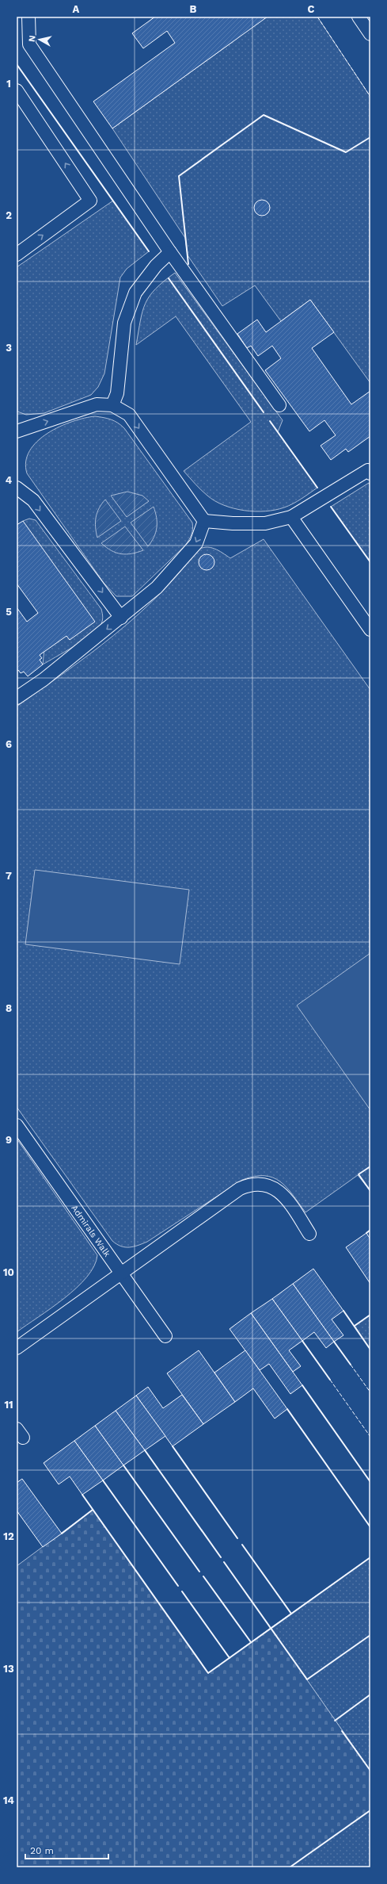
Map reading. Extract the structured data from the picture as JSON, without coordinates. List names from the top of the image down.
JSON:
{
  "streets": {
    "lane": ["Admirals Walk"]
  },
  "scale_bar": "20 m",
  "north": "left",
  "grid": {
    "columns": ["A", "B", "C"],
    "rows": [
      "1",
      "2",
      "3",
      "4",
      "5",
      "6",
      "7",
      "8",
      "9",
      "10",
      "11",
      "12",
      "13",
      "14"
    ]
  }
}
